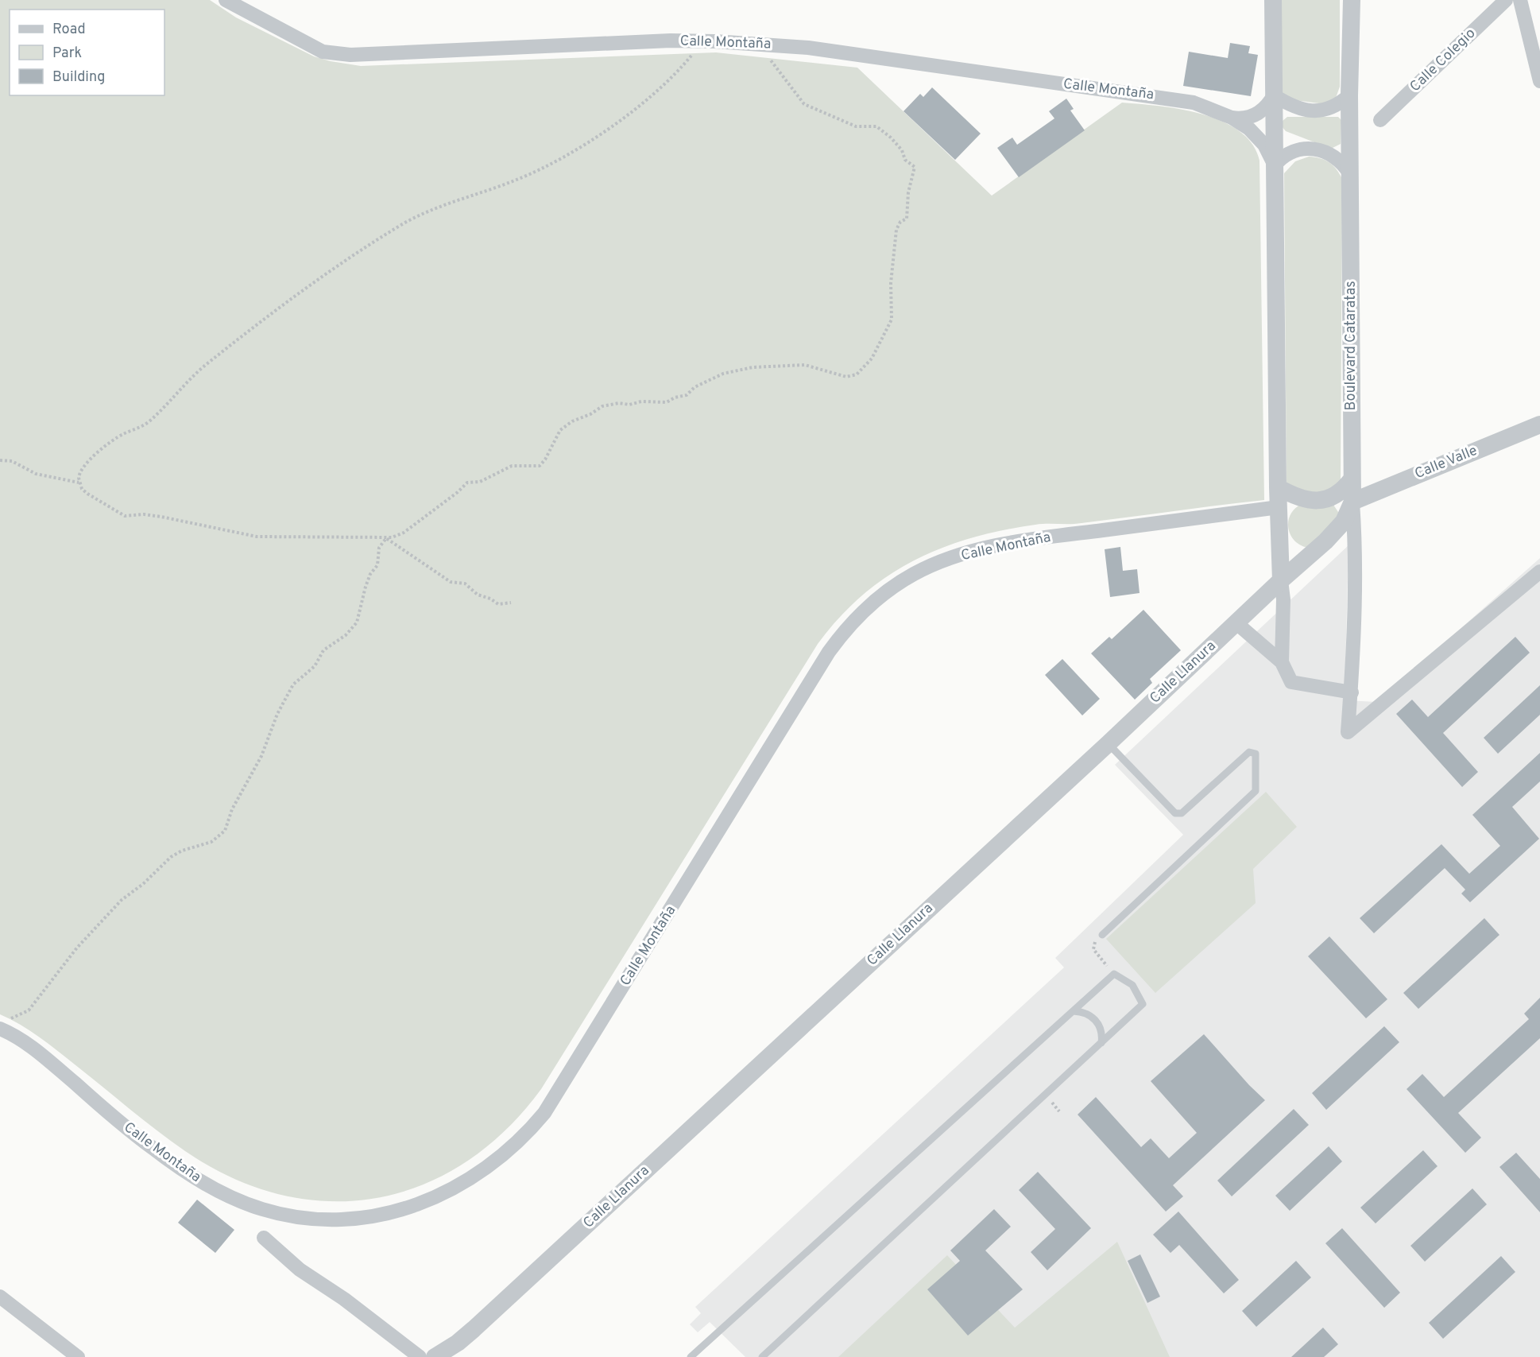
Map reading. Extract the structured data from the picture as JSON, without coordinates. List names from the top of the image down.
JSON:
{
  "streets": {
    "street": [
      "Calle Montaña",
      "Calle Colegio",
      "Boulevard Cataratas",
      "Calle Valle",
      "Calle Llanura"
    ]
  },
  "crossings": [
    ["Boulevard Cataratas", "Calle Valle"],
    ["Boulevard Cataratas", "Calle Llanura"],
    ["Calle Valle", "Calle Llanura"]
  ],
  "legend": ["Road", "Park", "Building"]
}
